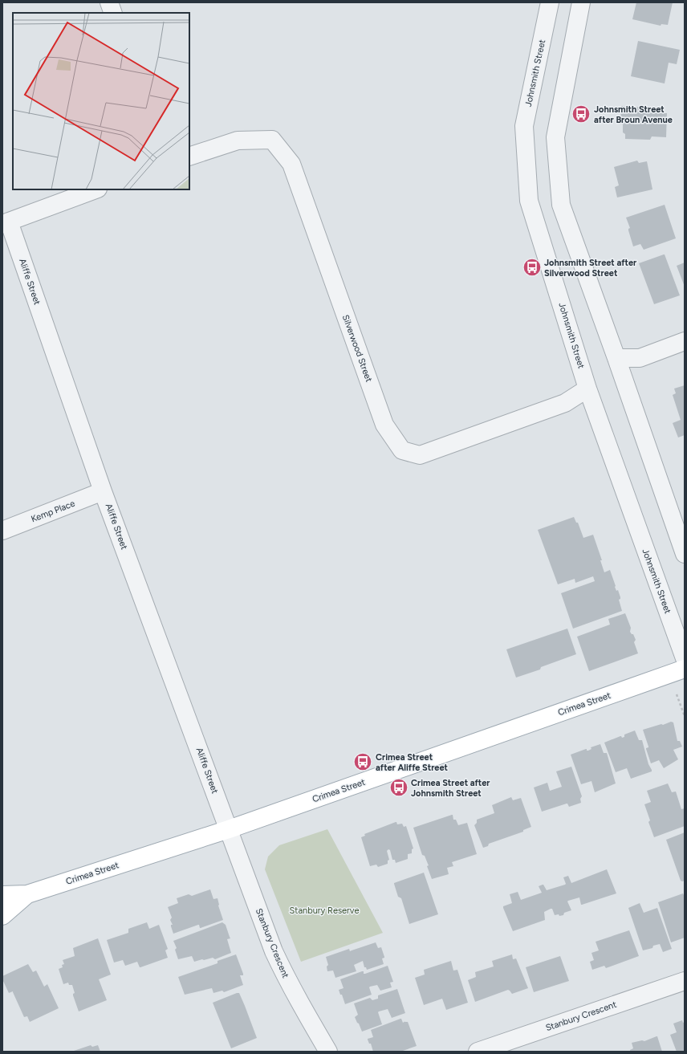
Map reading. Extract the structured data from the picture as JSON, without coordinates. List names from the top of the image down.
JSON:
{
  "streets": {
    "main road": ["Crimea Street"],
    "street": [
      "Johnsmith Street",
      "Aliffe Street",
      "Silverwood Street",
      "Kemp Place",
      "Stanbury Crescent"
    ]
  },
  "crossings": [
    ["Johnsmith Street", "Silverwood Street"],
    ["Aliffe Street", "Kemp Place"],
    ["Aliffe Street", "Crimea Street"],
    ["Aliffe Street", "Stanbury Crescent"],
    ["Crimea Street", "Stanbury Crescent"]
  ],
  "parks": ["Stanbury Reserve"],
  "places": {
    "bus stop": [
      "Johnsmith Street after Broun Avenue",
      "Johnsmith Street after Silverwood Street",
      "Crimea Street after Aliffe Street",
      "Crimea Street after Johnsmith Street"
    ]
  }
}
